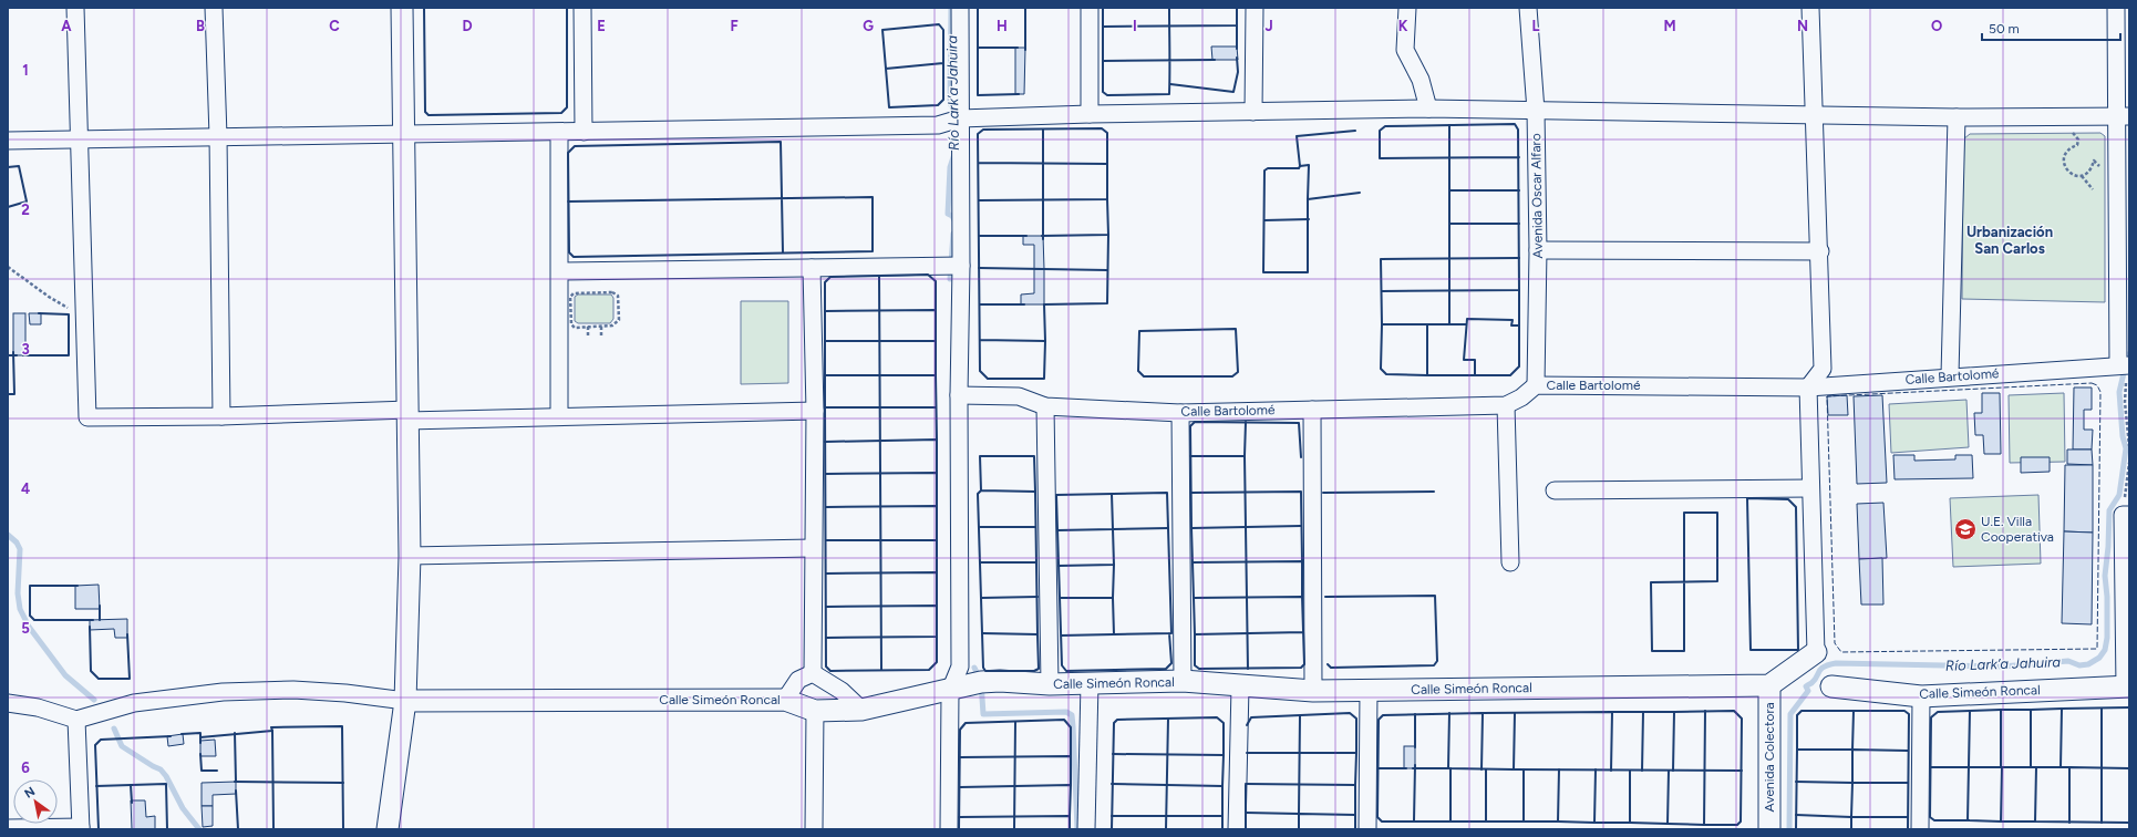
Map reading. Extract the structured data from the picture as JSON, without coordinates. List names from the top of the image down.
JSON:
{
  "streets": {
    "street": [
      "Avenida Oscar Alfaro",
      "Calle Bartolomé",
      "Calle Simeón Roncal",
      "Avenida Colectora"
    ]
  },
  "crossings": [
    ["Avenida Oscar Alfaro", "Calle Bartolomé"],
    ["Calle Simeón Roncal", "Avenida Colectora"]
  ],
  "districts": ["Urbanización San Carlos"],
  "water": ["Río Lark’a Jahuira"],
  "places": {
    "school or university": ["U.E. Villa Cooperativa"]
  },
  "scale_bar": "50 m",
  "north": "top left",
  "grid": {
    "columns": [
      "A",
      "B",
      "C",
      "D",
      "E",
      "F",
      "G",
      "H",
      "I",
      "J",
      "K",
      "L",
      "M",
      "N",
      "O"
    ],
    "rows": [
      "1",
      "2",
      "3",
      "4",
      "5",
      "6"
    ]
  }
}
